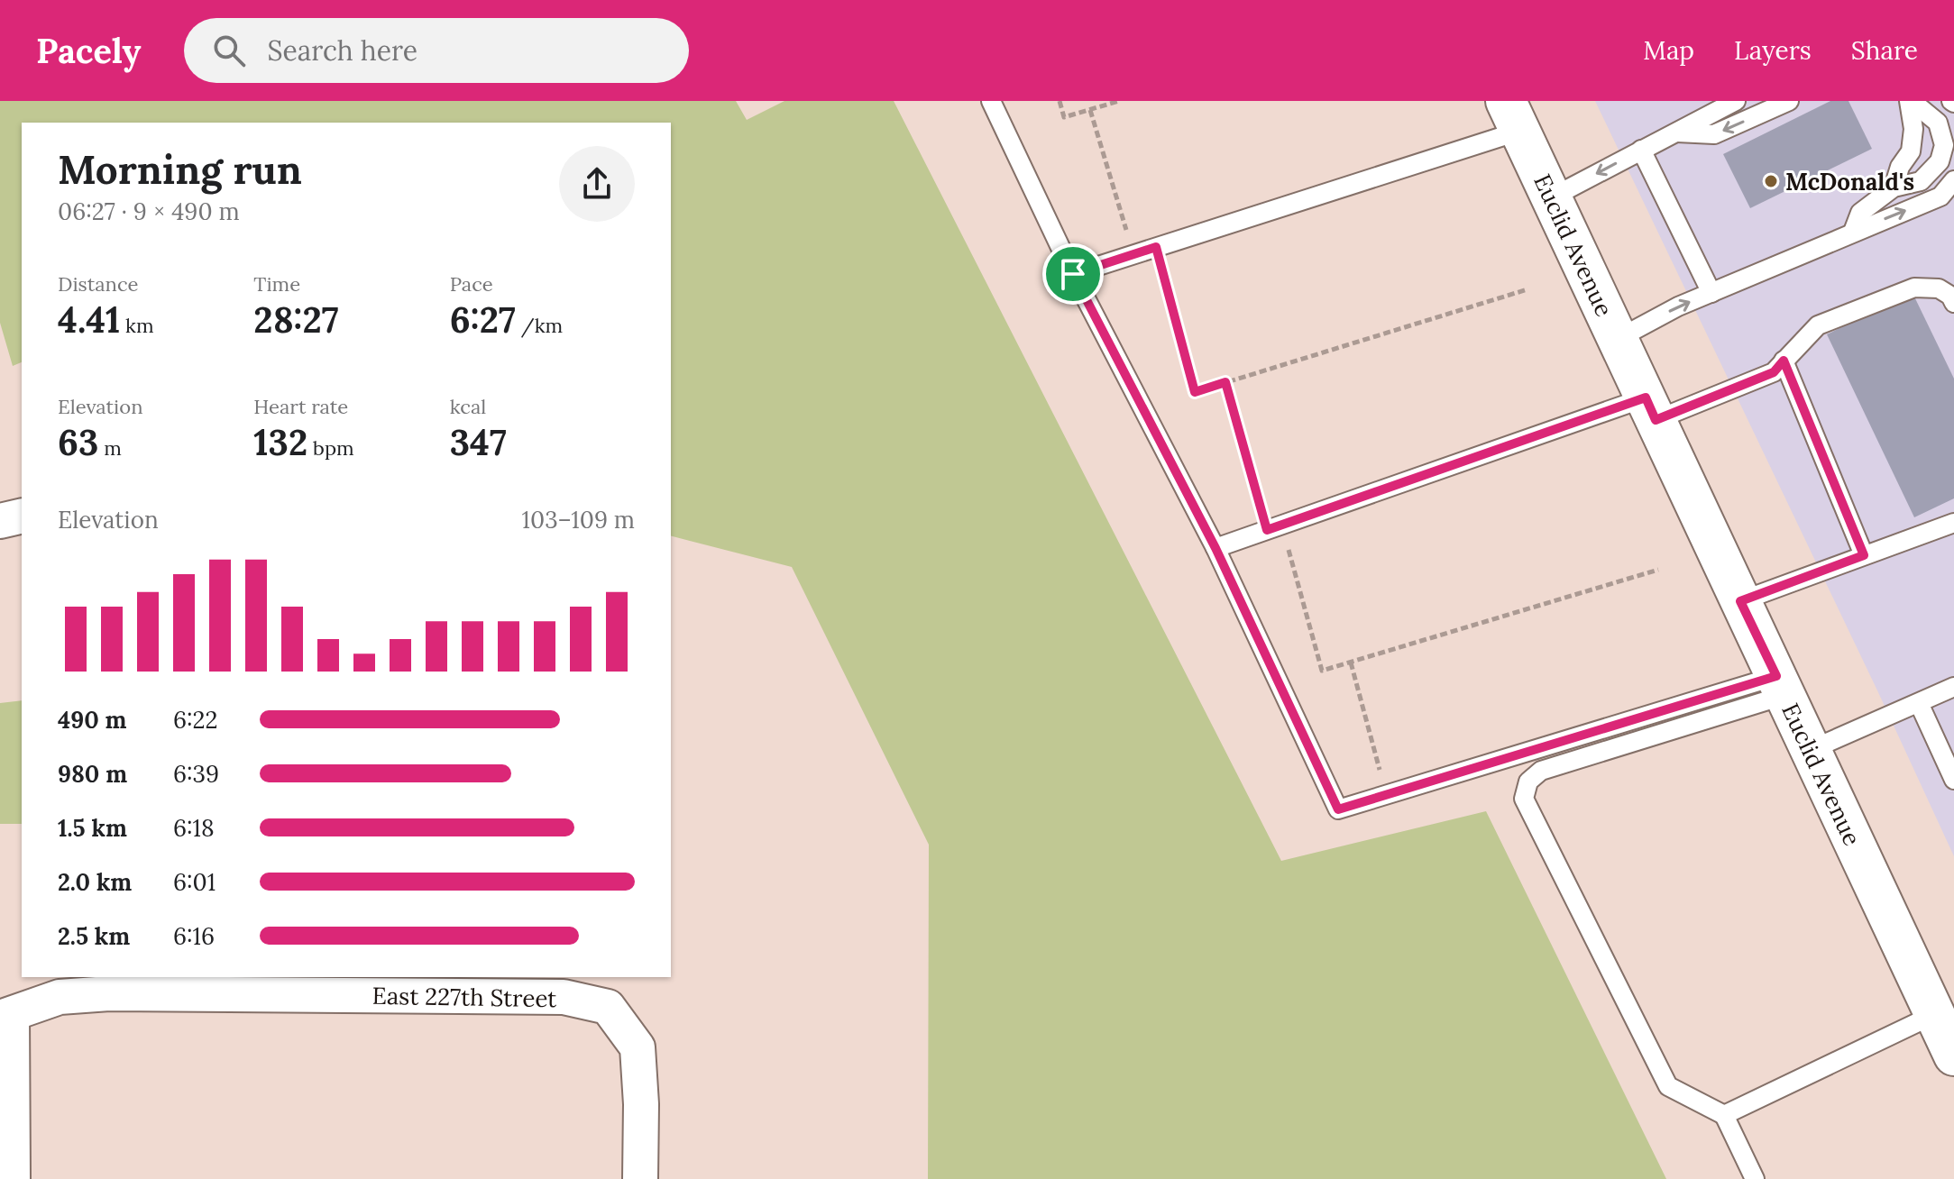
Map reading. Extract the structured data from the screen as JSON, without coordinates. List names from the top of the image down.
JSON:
{
  "streets": {
    "main road": ["Euclid Avenue"],
    "street": ["East 227th Street"]
  },
  "places": ["McDonald's"],
  "page": {
    "header": "Pacely",
    "search": "Search here",
    "nav": ["Map", "Layers", "Share"],
    "heading": ["Morning run", "06:27 · 9 × 490 m"],
    "stats": [
      ["Distance", "4.41 km"],
      ["Time", "28:27"],
      ["Pace", "6:27 /km"],
      ["Elevation", "63 m"],
      ["Heart rate", "132 bpm"],
      ["kcal", "347"]
    ],
    "chart": ["Elevation", "103–109 m"],
    "list": [
      {
        "name": "490 m",
        "note": "6:22"
      },
      {
        "name": "980 m",
        "note": "6:39"
      },
      {
        "name": "1.5 km",
        "note": "6:18"
      },
      {
        "name": "2.0 km",
        "note": "6:01"
      },
      {
        "name": "2.5 km",
        "note": "6:16"
      }
    ]
  }
}
